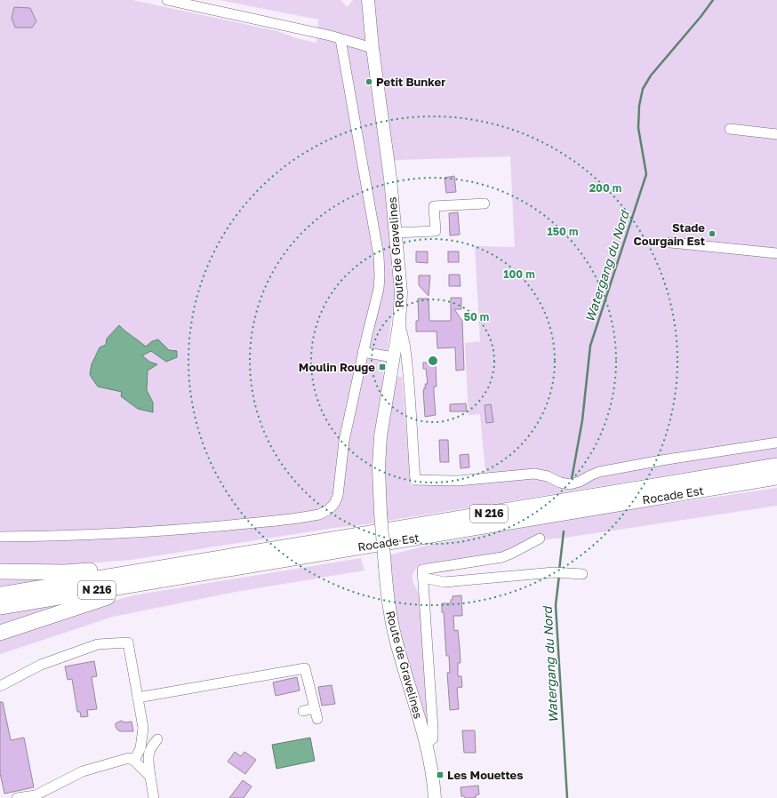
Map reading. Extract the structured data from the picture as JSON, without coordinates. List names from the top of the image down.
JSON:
{
  "streets": {
    "highway": ["Rocade Est", "N 216"],
    "main road": ["Route de Gravelines"]
  },
  "water": ["Watergang du Nord"],
  "places": {
    "other": ["Petit Bunker", "Stade Courgain Est"],
    "transit": ["Moulin Rouge", "Les Mouettes"]
  },
  "rings": [
    "200 m",
    "150 m",
    "100 m",
    "50 m"
  ]
}
